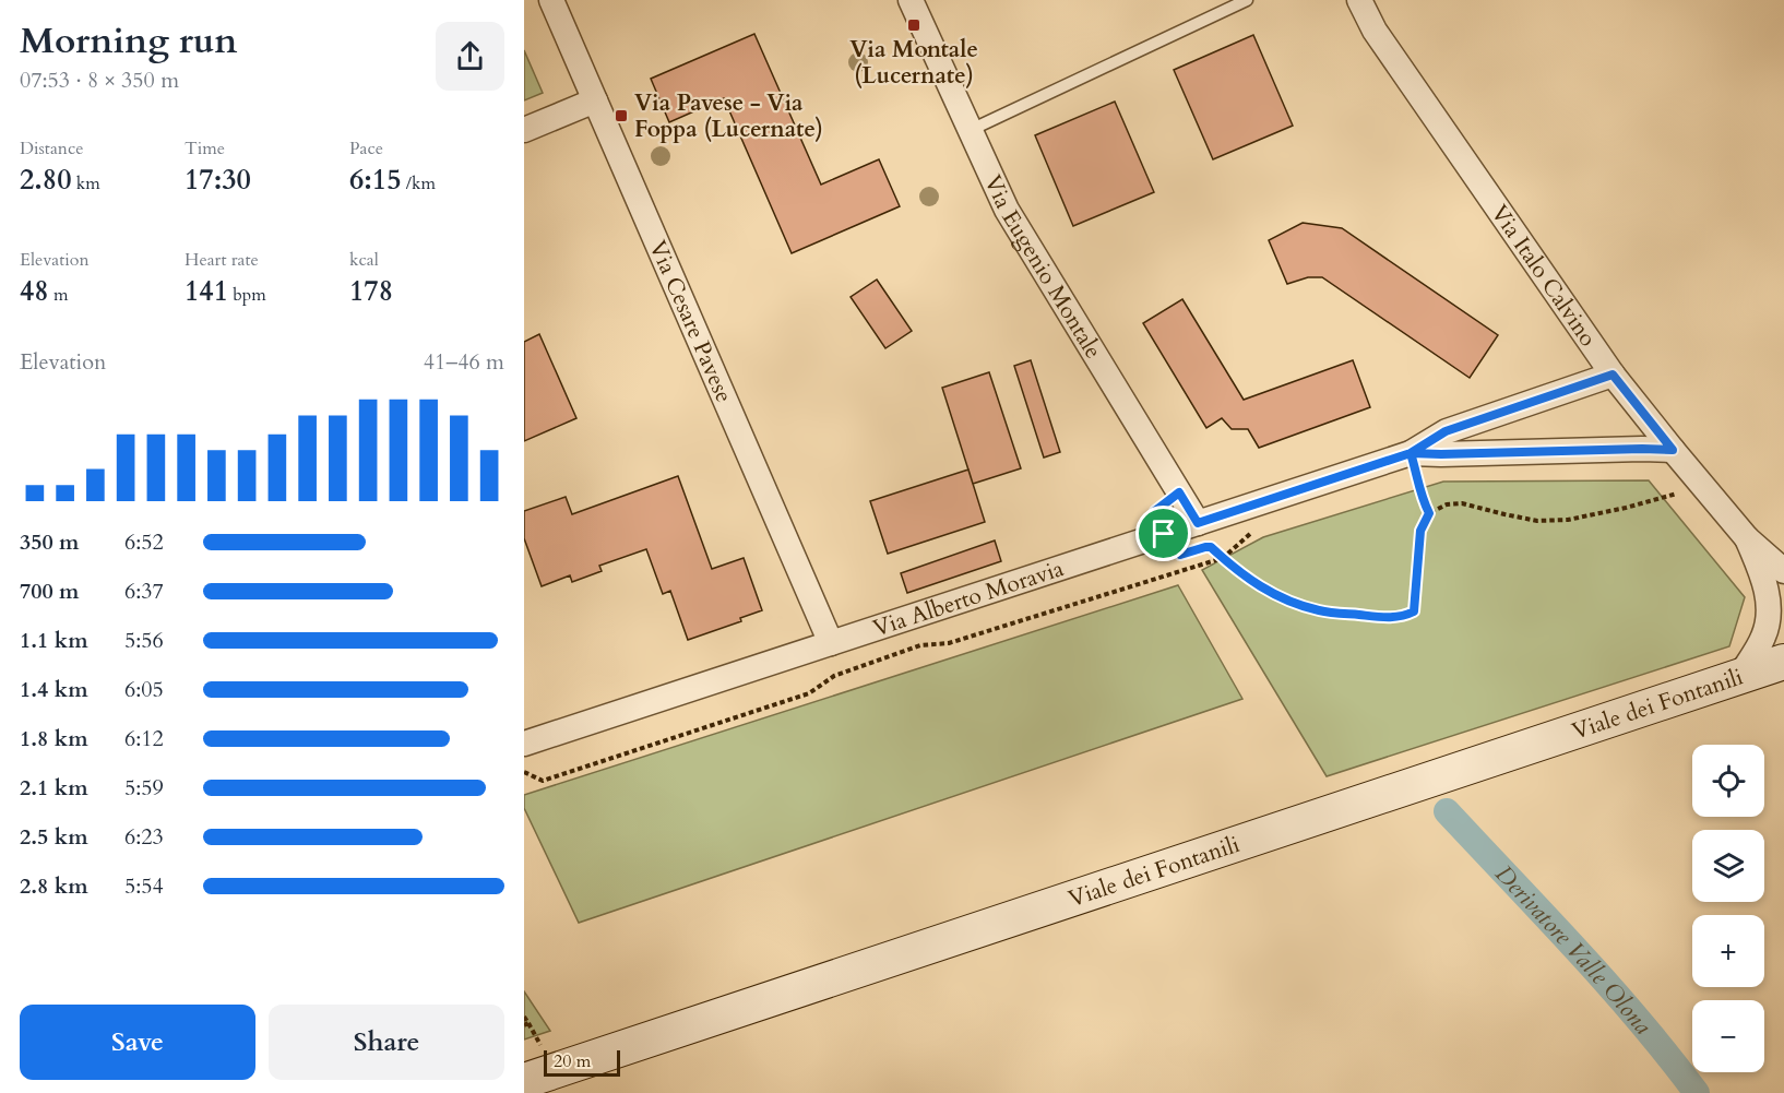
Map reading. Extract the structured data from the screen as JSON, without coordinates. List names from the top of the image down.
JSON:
{
  "streets": {
    "main road": ["Viale dei Fontanili"],
    "street": [
      "Via Eugenio Montale",
      "Via Italo Calvino",
      "Via Cesare Pavese",
      "Via Alberto Moravia"
    ]
  },
  "crossings": [
    ["Via Eugenio Montale", "Via Alberto Moravia"],
    ["Via Italo Calvino", "Via Alberto Moravia"],
    ["Via Cesare Pavese", "Via Alberto Moravia"]
  ],
  "water": ["Derivatore Valle Olona"],
  "places": {
    "transit": ["Via Montale (Lucernate)", "Via Pavese - Via Foppa (Lucernate)"]
  },
  "scale_bar": "20 m",
  "page": {
    "heading": ["Morning run", "07:53 · 8 × 350 m"],
    "stats": [
      ["Distance", "2.80 km"],
      ["Time", "17:30"],
      ["Pace", "6:15 /km"],
      ["Elevation", "48 m"],
      ["Heart rate", "141 bpm"],
      ["kcal", "178"]
    ],
    "chart": ["Elevation", "41–46 m"],
    "list": [
      {
        "name": "350 m",
        "note": "6:52"
      },
      {
        "name": "700 m",
        "note": "6:37"
      },
      {
        "name": "1.1 km",
        "note": "5:56"
      },
      {
        "name": "1.4 km",
        "note": "6:05"
      },
      {
        "name": "1.8 km",
        "note": "6:12"
      },
      {
        "name": "2.1 km",
        "note": "5:59"
      },
      {
        "name": "2.5 km",
        "note": "6:23"
      },
      {
        "name": "2.8 km",
        "note": "5:54"
      }
    ],
    "map_buttons": ["+", "−"],
    "buttons": ["Save", "Share"],
    "scale": "20 m"
  }
}
